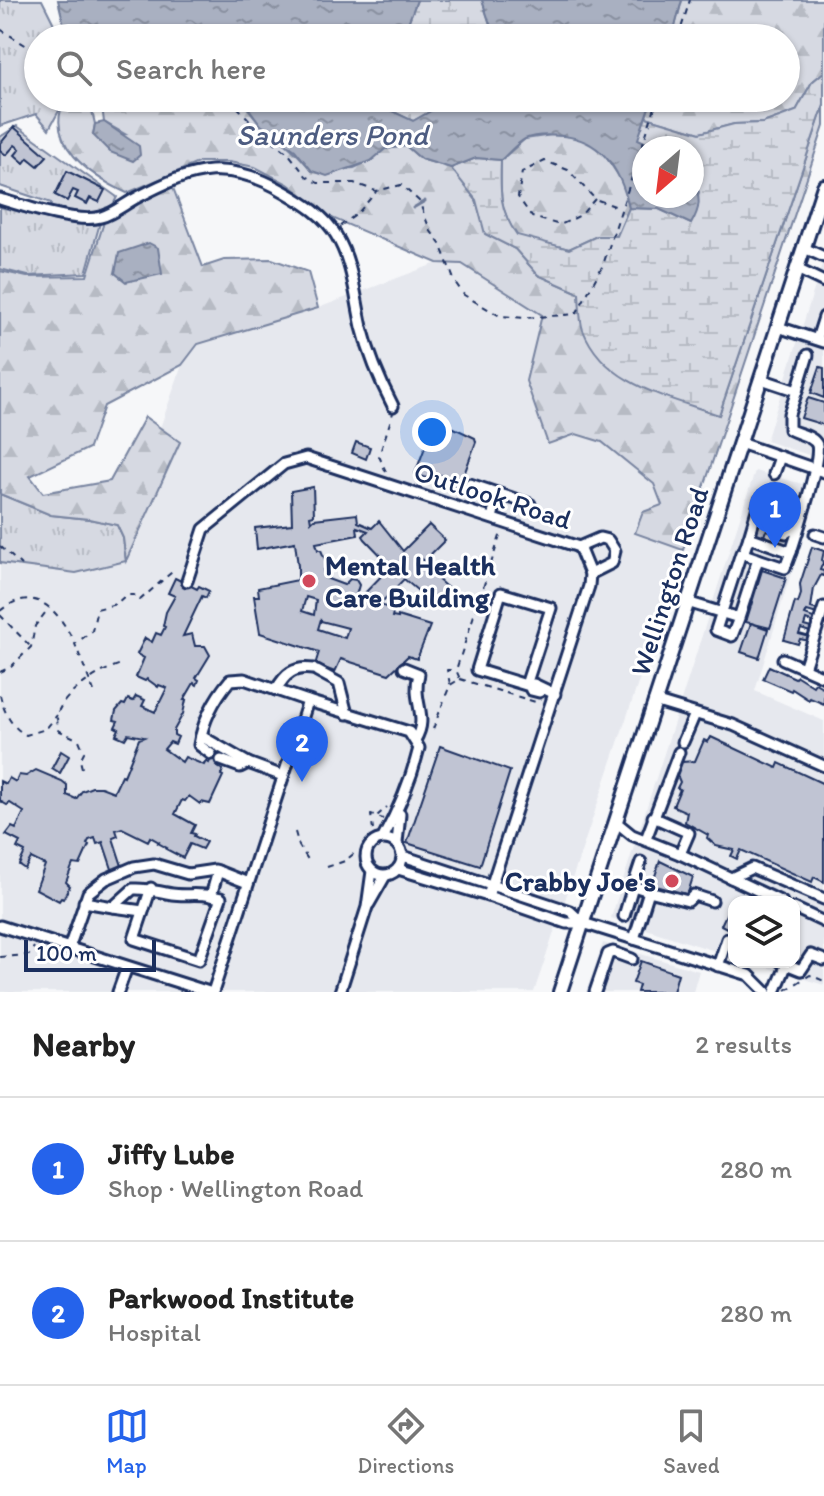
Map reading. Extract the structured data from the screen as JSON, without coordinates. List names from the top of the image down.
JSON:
{
  "streets": {
    "main road": ["Wellington Road"],
    "street": ["Outlook Road"]
  },
  "water": ["Saunders Pond"],
  "places": ["Mental Health Care Building", "Crabby Joe's"],
  "scale_bar": "100 m",
  "north": "bottom left",
  "page": {
    "search": "Search here",
    "pins": ["1", "2"],
    "scale": "100 m",
    "heading": ["Nearby", "2 results"],
    "list": [
      {
        "mark": "1",
        "name": "Jiffy Lube",
        "note": "Shop · Wellington Road",
        "value": "280 m"
      },
      {
        "mark": "2",
        "name": "Parkwood Institute",
        "note": "Hospital",
        "value": "280 m"
      }
    ],
    "nav": ["Map", "Directions", "Saved"]
  }
}
